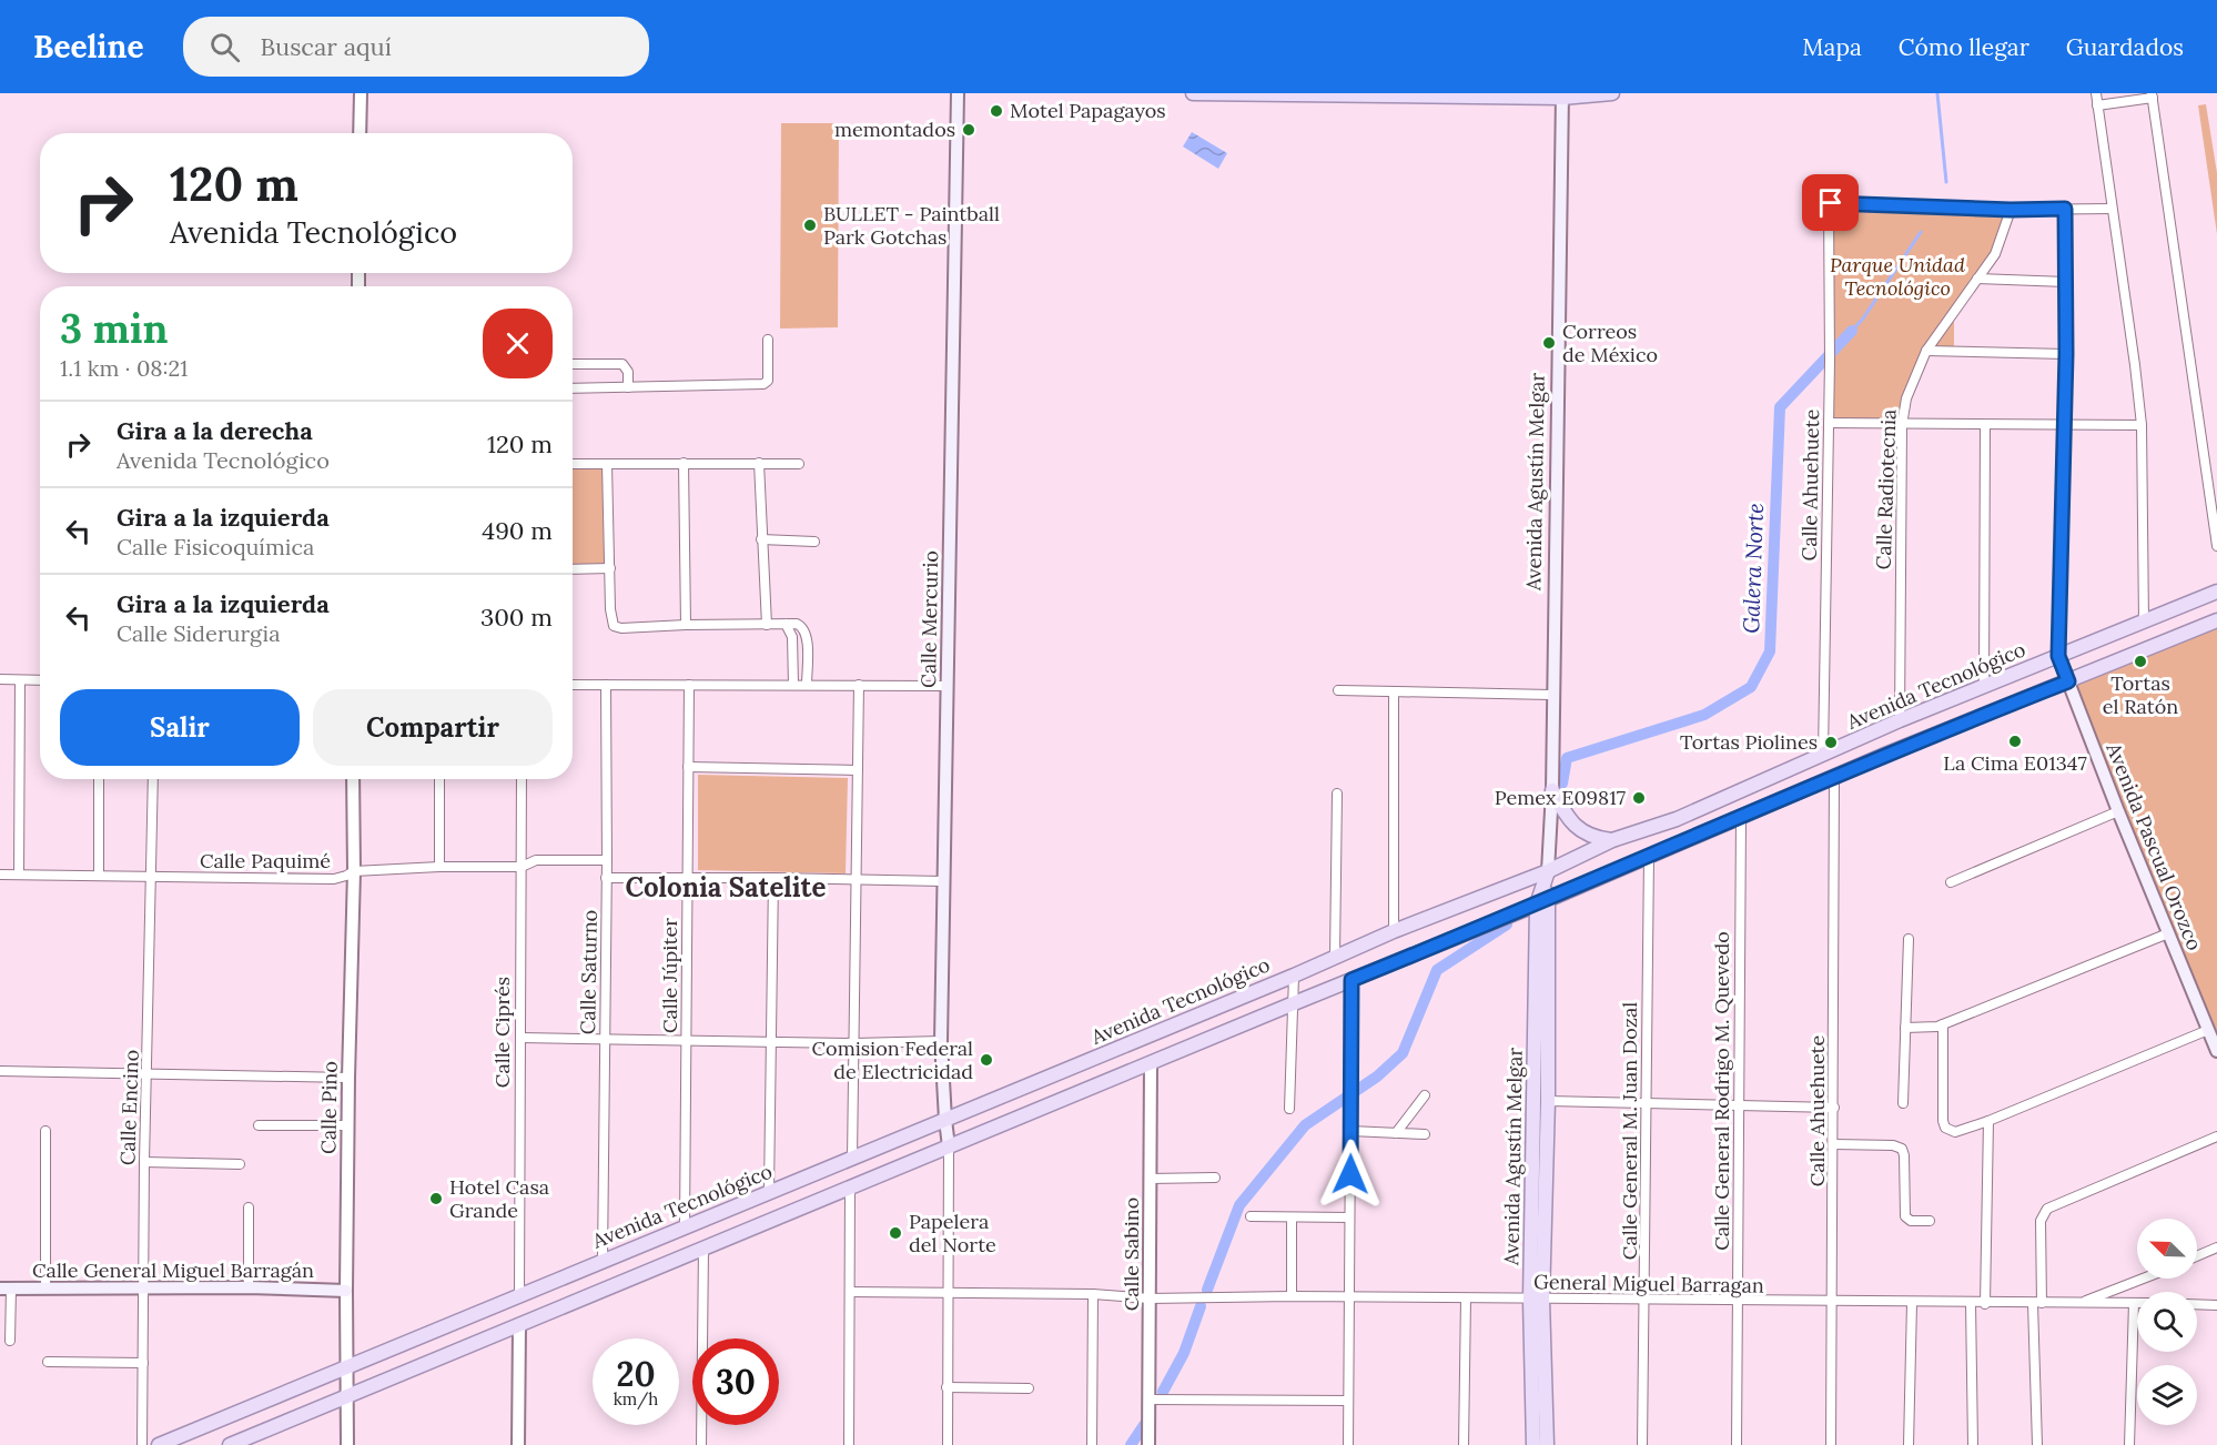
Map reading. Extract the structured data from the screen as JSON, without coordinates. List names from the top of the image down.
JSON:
{
  "streets": {
    "main road": [
      "Avenida Agustín Melgar",
      "Calle Mercurio",
      "Avenida Tecnológico",
      "Avenida Pascual Orozco",
      "Calle General Miguel Barragán"
    ],
    "street": [
      "Calle Ahuehuete",
      "Calle Radiotecnia",
      "Calle Paquimé",
      "Calle Saturno",
      "Calle Júpiter",
      "Calle Ciprés",
      "Calle General Rodrigo M. Quevedo",
      "Calle Encino",
      "Calle Pino",
      "Calle General M. Juan Dozal",
      "Calle Sabino",
      "General Miguel Barragan"
    ]
  },
  "crossings": [
    ["Avenida Agustín Melgar", "Avenida Tecnológico"],
    ["Avenida Agustín Melgar", "General Miguel Barragan"],
    ["Calle Ahuehuete", "Calle Radiotecnia"],
    ["Calle Ahuehuete", "Avenida Tecnológico"],
    ["Calle Ahuehuete", "General Miguel Barragan"],
    ["Calle Radiotecnia", "Avenida Tecnológico"],
    ["Calle Mercurio", "Avenida Tecnológico"],
    ["Avenida Tecnológico", "Avenida Pascual Orozco"],
    ["Avenida Tecnológico", "Calle Saturno"],
    ["Avenida Tecnológico", "Calle Júpiter"],
    ["Avenida Tecnológico", "Calle Ciprés"],
    ["Avenida Tecnológico", "Calle Pino"],
    ["Calle Paquimé", "Calle Saturno"],
    ["Calle Paquimé", "Calle Ciprés"],
    ["Calle Paquimé", "Calle Encino"],
    ["Calle Paquimé", "Calle Pino"],
    ["Calle General Rodrigo M. Quevedo", "General Miguel Barragan"],
    ["Calle Encino", "Calle General Miguel Barragán"],
    ["Calle Pino", "Calle General Miguel Barragán"],
    ["Calle General M. Juan Dozal", "General Miguel Barragan"],
    ["Calle Sabino", "General Miguel Barragan"]
  ],
  "districts": ["Colonia Satelite"],
  "water": ["Galera Norte"],
  "parks": ["Parque Unidad Tecnológico"],
  "places": [
    "Motel Papagayos",
    "memontados",
    "BULLET - Paintball Park Gotchas",
    "Correos de México",
    "Tortas el Ratón",
    "La Cima E01347",
    "Tortas Piolines",
    "Pemex E09817",
    "Comision Federal de Electricidad",
    "Hotel Casa Grande",
    "Papelera del Norte"
  ],
  "north": "top left",
  "page": {
    "header": "Beeline",
    "search": "Buscar aquí",
    "nav": ["Mapa", "Cómo llegar", "Guardados"],
    "turn": ["120 m", "Avenida Tecnológico"],
    "heading": ["3 min", "1.1 km · 08:21"],
    "list": [
      {
        "name": "Gira a la derecha",
        "note": "Avenida Tecnológico",
        "value": "120 m"
      },
      {
        "name": "Gira a la izquierda",
        "note": "Calle Fisicoquímica",
        "value": "490 m"
      },
      {
        "name": "Gira a la izquierda",
        "note": "Calle Siderurgia",
        "value": "300 m"
      }
    ],
    "buttons": ["Salir", "Compartir"],
    "speed": "20 km/h",
    "limit": "30"
  }
}
